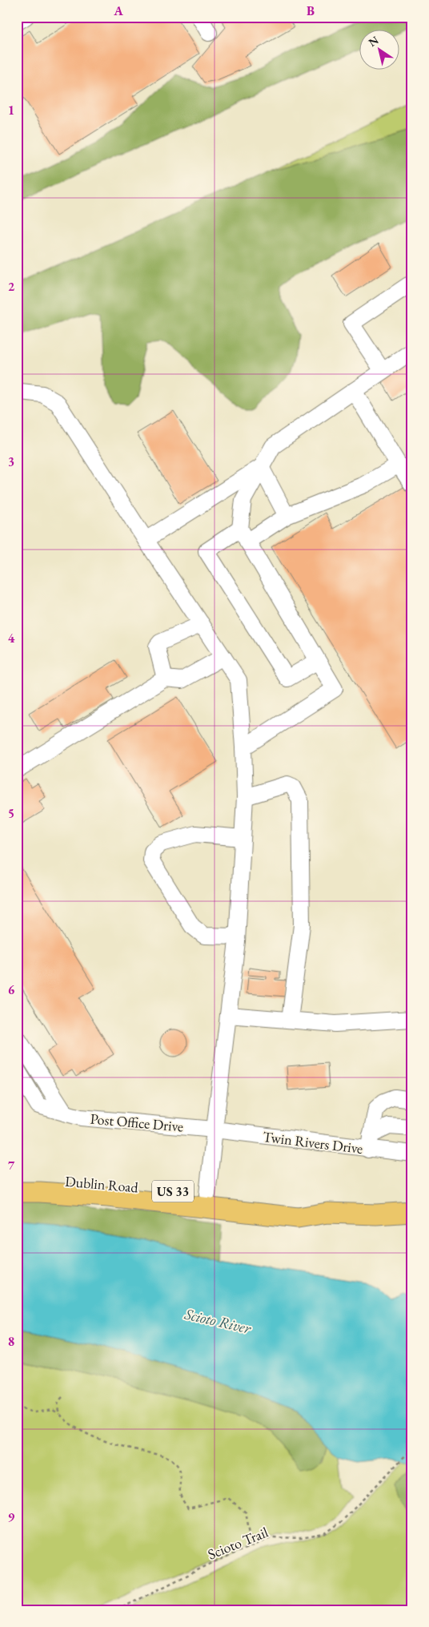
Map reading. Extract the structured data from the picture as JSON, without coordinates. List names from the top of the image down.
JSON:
{
  "streets": {
    "main road": ["Dublin Road", "US 33"],
    "street": ["Post Office Drive", "Twin Rivers Drive"],
    "path": ["Scioto Trail"]
  },
  "crossings": [
    ["Post Office Drive", "Twin Rivers Drive"]
  ],
  "water": ["Scioto River"],
  "north": "top left",
  "grid": {
    "columns": ["A", "B"],
    "rows": [
      "1",
      "2",
      "3",
      "4",
      "5",
      "6",
      "7",
      "8",
      "9"
    ]
  }
}
